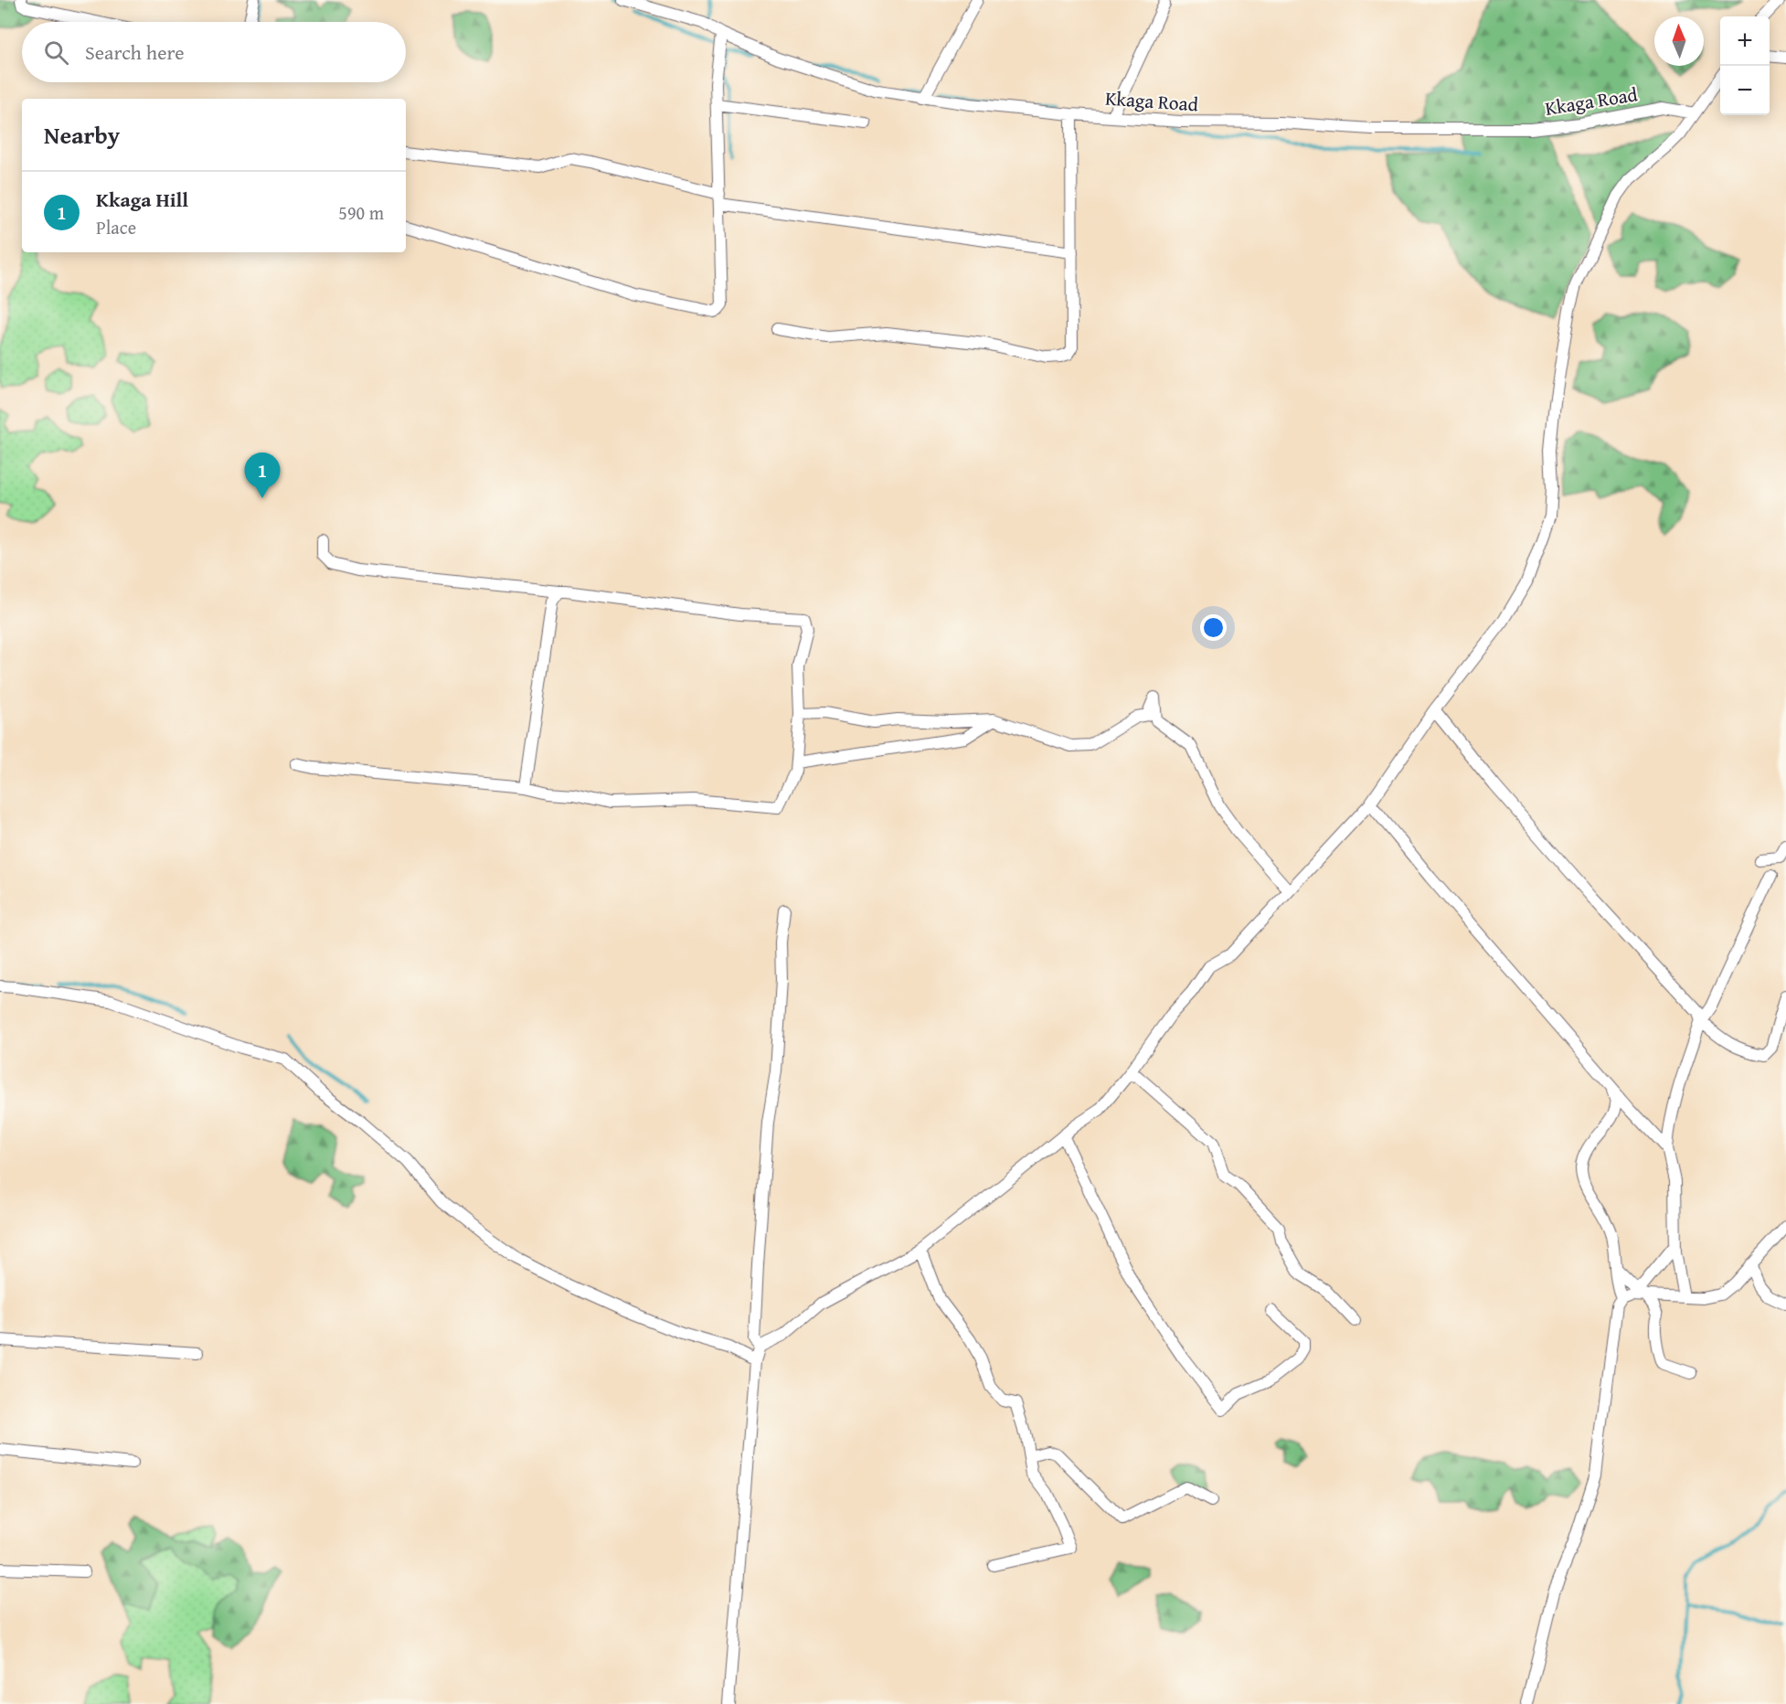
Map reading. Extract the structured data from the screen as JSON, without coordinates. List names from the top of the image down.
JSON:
{
  "streets": {
    "street": ["Kkaga Road"]
  },
  "north": "top",
  "page": {
    "map_buttons": ["+", "−"],
    "search": "Search here",
    "heading": "Nearby",
    "list": [
      {
        "mark": "1",
        "name": "Kkaga Hill",
        "note": "Place",
        "value": "590 m"
      }
    ],
    "pins": "1"
  }
}
